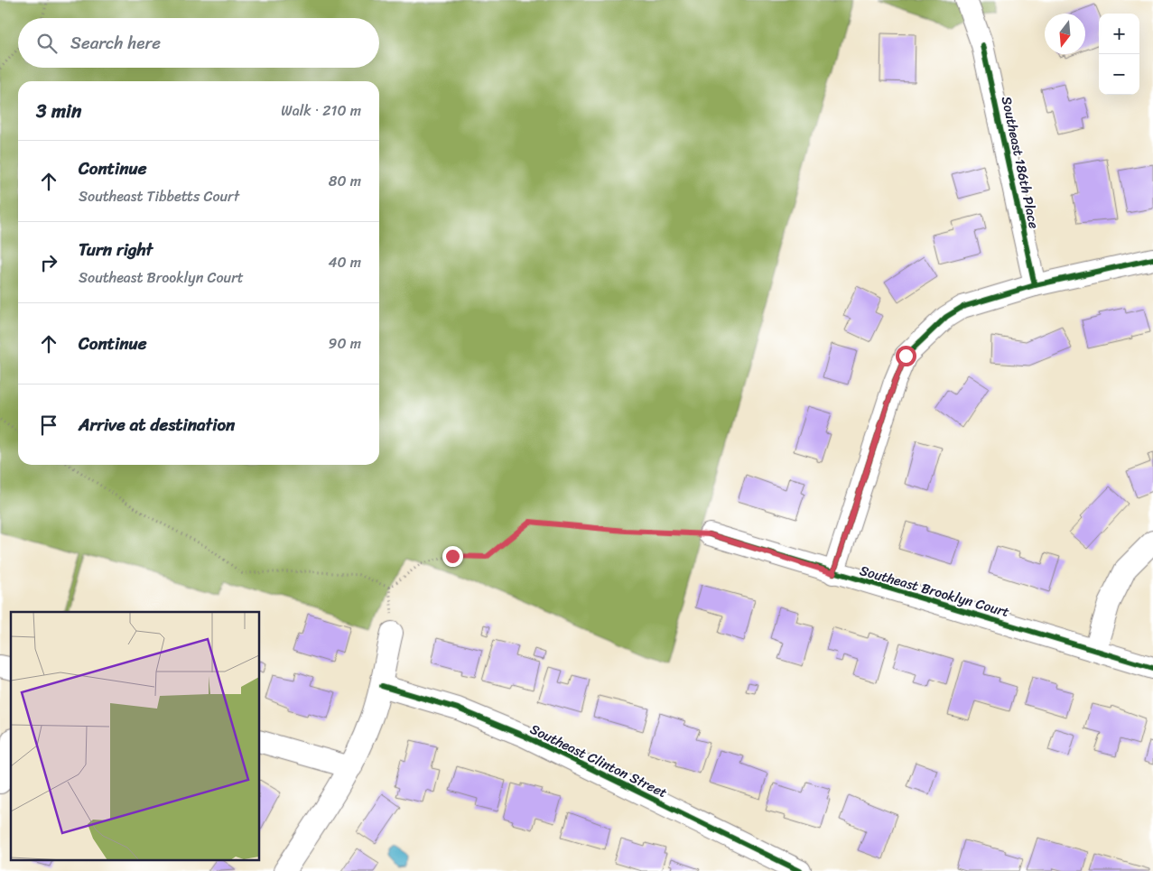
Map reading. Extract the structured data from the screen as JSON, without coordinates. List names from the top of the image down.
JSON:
{
  "streets": {
    "street": ["Southeast 186th Place", "Southeast Brooklyn Court", "Southeast Clinton Street"]
  },
  "north": "bottom",
  "page": {
    "map_buttons": ["+", "−"],
    "search": "Search here",
    "heading": ["3 min", "Walk · 210 m"],
    "list": [
      ["Continue", "Southeast Tibbetts Court", "80 m"],
      ["Turn right", "Southeast Brooklyn Court", "40 m"],
      ["Continue", "90 m"],
      "Arrive at destination"
    ]
  }
}
